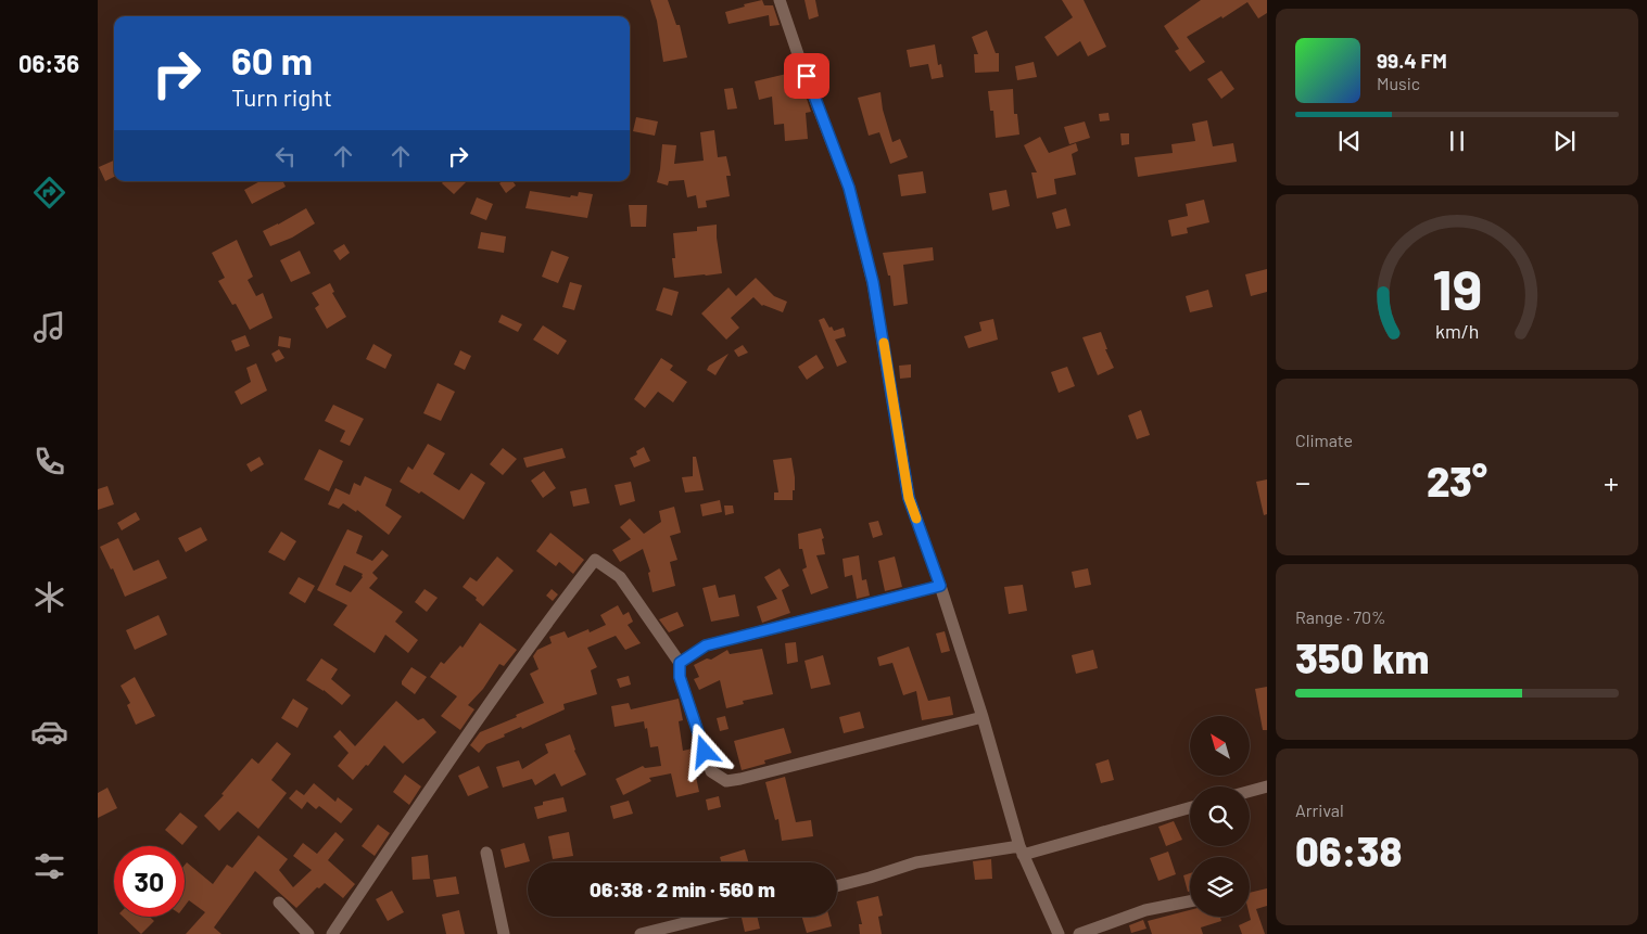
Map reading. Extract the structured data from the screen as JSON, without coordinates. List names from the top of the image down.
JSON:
{
  "north": "top left",
  "page": {
    "tabs": "06:36",
    "turn": ["60 m", "Turn right"],
    "song": ["99.4 FM", "Music"],
    "tile": [
      "Climate",
      ["Range · 70%", "350 km"],
      ["Arrival", "06:38"]
    ],
    "heat": ["−", "23°", "+"],
    "limit": "30",
    "trip": "06:38 · 2 min · 560 m",
    "gauge": ["19", "km/h"]
  }
}
